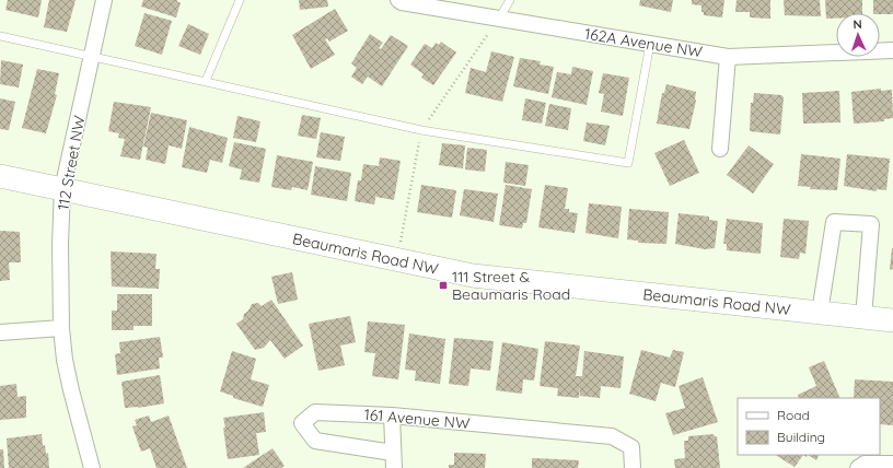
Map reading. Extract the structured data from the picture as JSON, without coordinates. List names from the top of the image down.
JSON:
{
  "streets": {
    "street": [
      "162A Avenue NW",
      "112 Street NW",
      "Beaumaris Road NW",
      "161 Avenue NW"
    ]
  },
  "crossings": [
    ["112 Street NW", "Beaumaris Road NW"]
  ],
  "places": {
    "transit": ["111 Street & Beaumaris Road"]
  },
  "legend": ["Road", "Building"],
  "north": "top"
}
